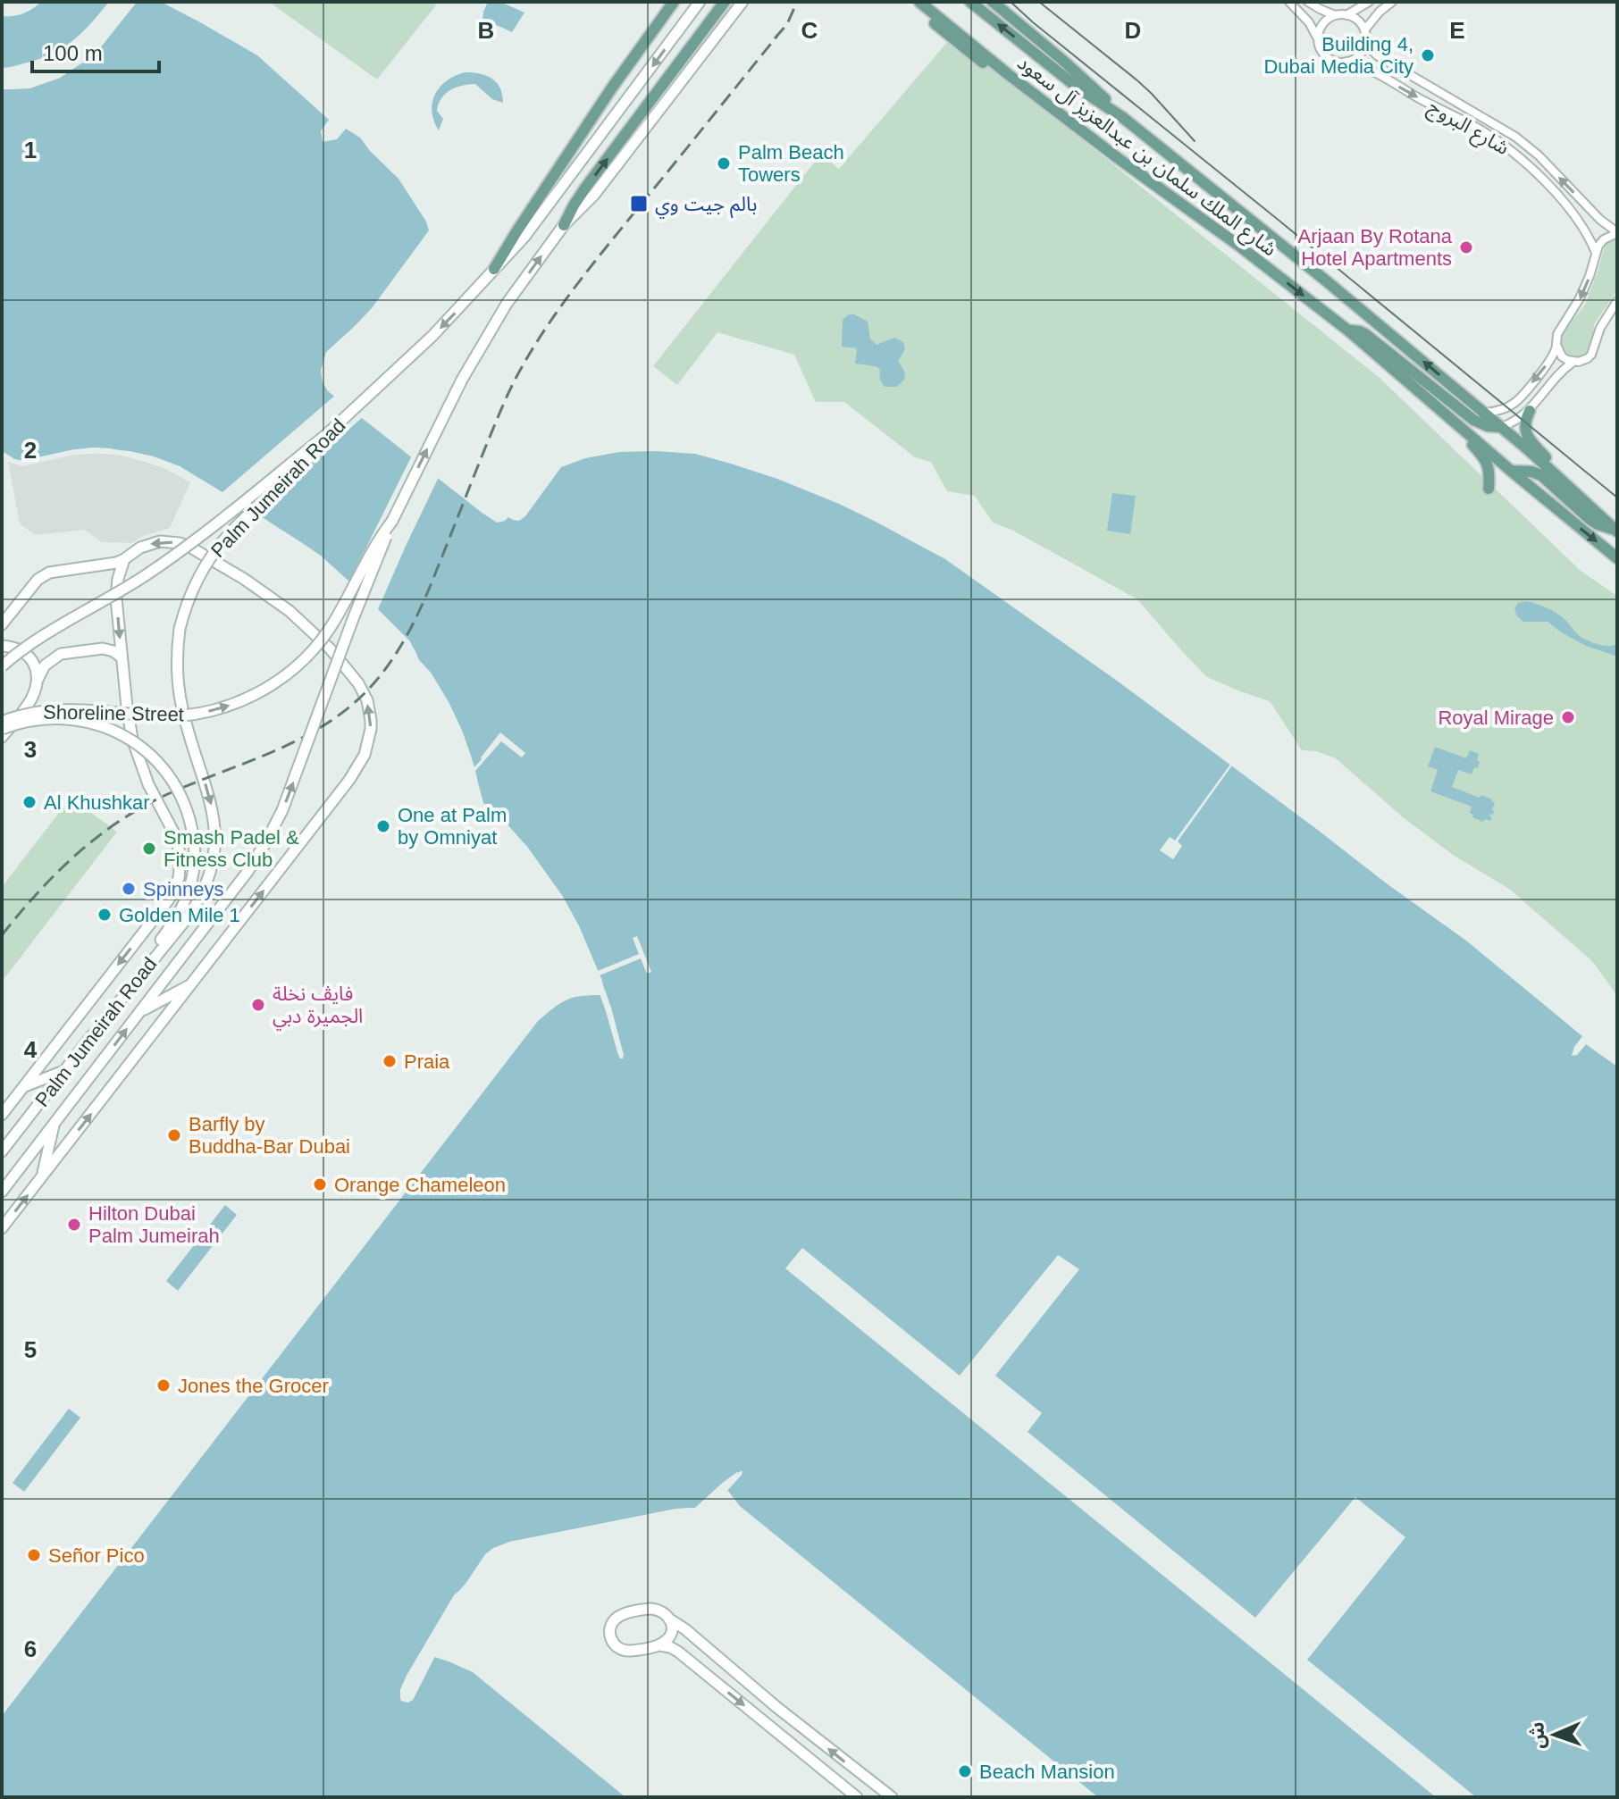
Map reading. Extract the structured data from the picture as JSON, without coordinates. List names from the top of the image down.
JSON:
{
  "streets": {
    "main road": ["شارع الملك سلمان بن عبدالعزيز آل سعود", "Palm Jumeirah Road", "Shoreline Street"],
    "street": ["شارع البروج"]
  },
  "crossings": [
    ["Palm Jumeirah Road", "Shoreline Street"]
  ],
  "one_way": ["Shoreline Street"],
  "places": {
    "other": [
      "Building 4, Dubai Media City",
      "Palm Beach Towers",
      "Arjaan By Rotana Hotel Apartments",
      "Royal Mirage",
      "Al Khushkar",
      "One at Palm by Omniyat",
      "Smash Padel & Fitness Club",
      "Spinneys",
      "Golden Mile 1",
      "فايڤ نخلة الجميرة دبي",
      "Praia",
      "Barfly by Buddha-Bar Dubai",
      "Orange Chameleon",
      "Hilton Dubai Palm Jumeirah",
      "Jones the Grocer",
      "Señor Pico",
      "Beach Mansion"
    ],
    "transit": ["بالم جيت وي"]
  },
  "scale_bar": "100 m",
  "north": "left",
  "grid": {
    "columns": [
      "B",
      "C",
      "D",
      "E"
    ],
    "rows": [
      "1",
      "2",
      "3",
      "4",
      "5",
      "6"
    ]
  }
}
